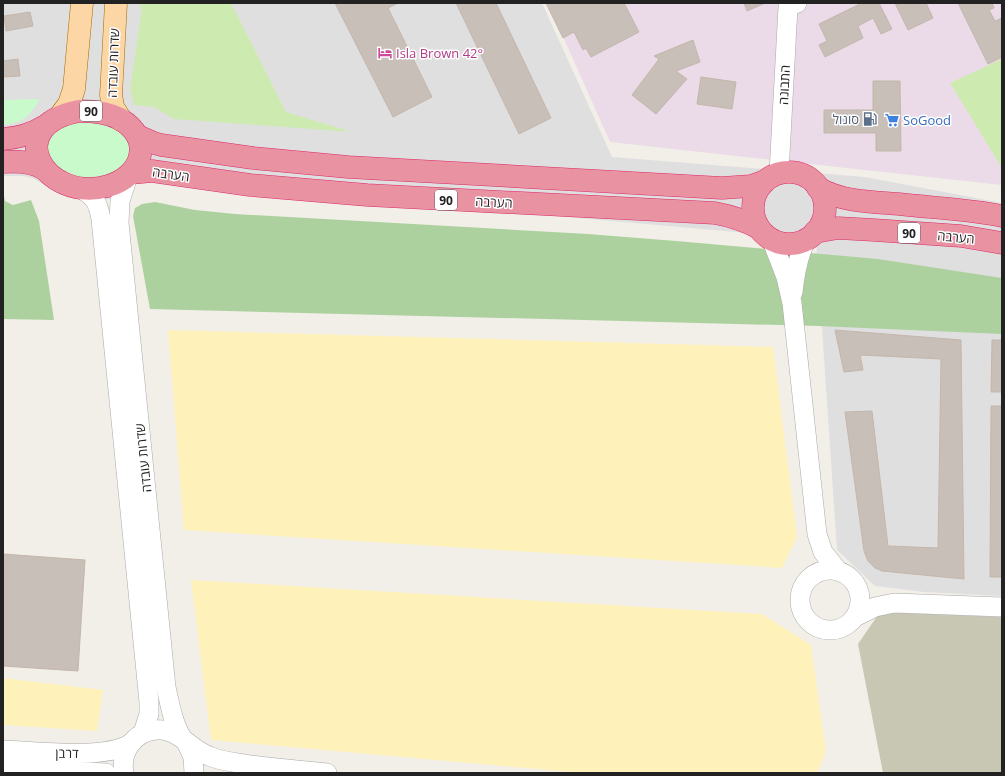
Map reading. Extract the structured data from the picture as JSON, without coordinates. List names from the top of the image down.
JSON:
{
  "streets": {
    "highway": ["90", "הערבה"],
    "main road": ["שדרות עובדה"],
    "street": ["התבונה", "דרבן"]
  },
  "crossings": [
    ["שדרות עובדה", "90"],
    ["שדרות עובדה", "הערבה"],
    ["שדרות עובדה", "דרבן"],
    ["התבונה", "הערבה"],
    ["90", "הערבה"]
  ],
  "places": {
    "hotel": ["Isla Brown 42°"],
    "fuel station": ["סונול"],
    "supermarket": ["SoGood"]
  }
}
